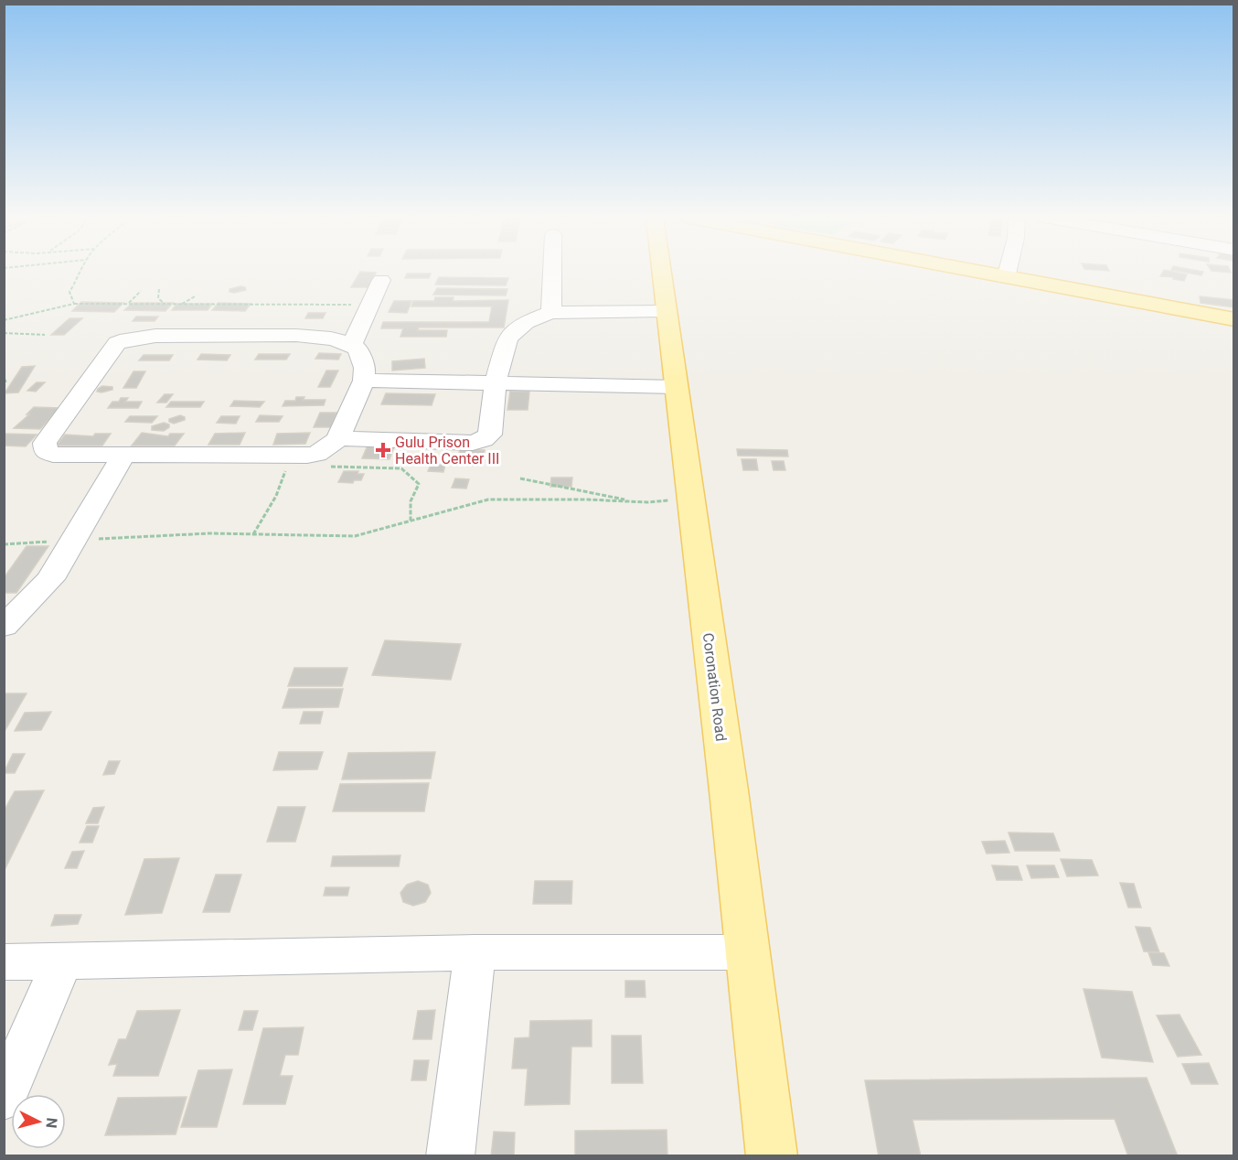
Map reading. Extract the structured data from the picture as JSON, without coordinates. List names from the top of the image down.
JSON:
{
  "streets": {
    "main road": ["Coronation Road"]
  },
  "places": {
    "health": ["Gulu Prison Health Center III"]
  },
  "north": "right"
}
